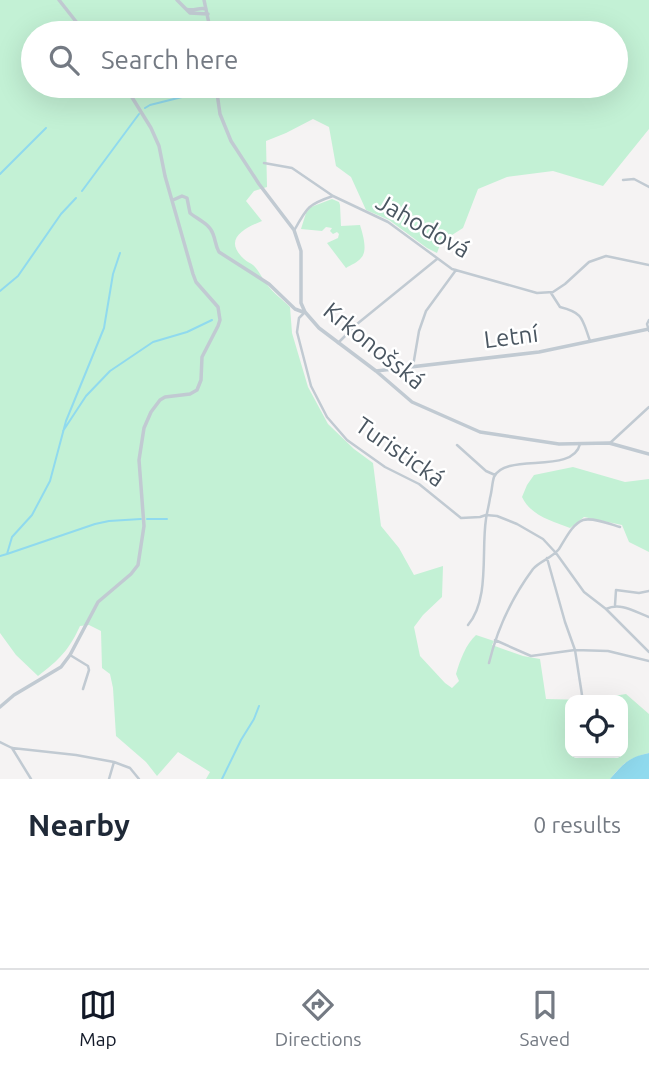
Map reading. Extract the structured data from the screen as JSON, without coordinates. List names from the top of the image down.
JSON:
{
  "streets": {
    "street": [
      "Jahodová",
      "Letní",
      "Krkonošská",
      "Turistická"
    ]
  },
  "crossings": [
    ["Letní", "Krkonošská"],
    ["Krkonošská", "Turistická"]
  ],
  "page": {
    "search": "Search here",
    "heading": ["Nearby", "0 results"],
    "nav": ["Map", "Directions", "Saved"]
  }
}
